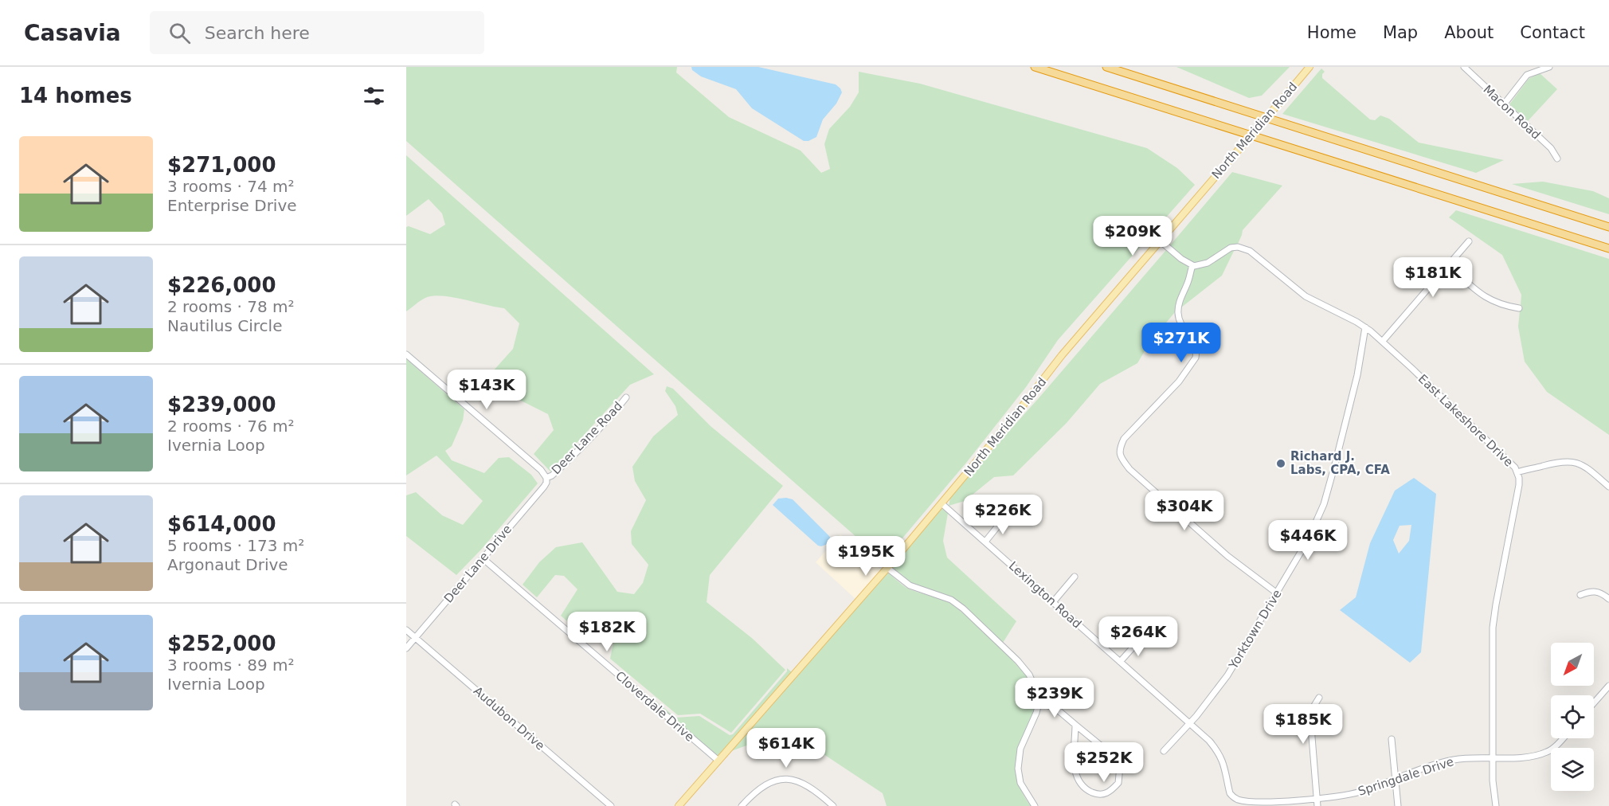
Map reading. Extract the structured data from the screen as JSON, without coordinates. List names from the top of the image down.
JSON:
{
  "streets": {
    "main road": ["North Meridian Road"],
    "street": [
      "Macon Road",
      "East Lakeshore Drive",
      "Deer Lane Road",
      "Deer Lane Drive",
      "Lexington Road",
      "Yorktown Drive",
      "Cloverdale Drive",
      "Audubon Drive",
      "Springdale Drive"
    ]
  },
  "crossings": [
    ["North Meridian Road", "Lexington Road"],
    ["North Meridian Road", "Cloverdale Drive"],
    ["East Lakeshore Drive", "Yorktown Drive"],
    ["East Lakeshore Drive", "Springdale Drive"],
    ["Deer Lane Road", "Deer Lane Drive"],
    ["Deer Lane Drive", "Cloverdale Drive"],
    ["Deer Lane Drive", "Audubon Drive"],
    ["Lexington Road", "Yorktown Drive"],
    ["Lexington Road", "Springdale Drive"]
  ],
  "places": ["Richard J. Labs, CPA, CFA"],
  "north": "bottom left",
  "page": {
    "header": "Casavia",
    "search": "Search here",
    "nav": [
      "Home",
      "Map",
      "About",
      "Contact"
    ],
    "heading": "14 homes",
    "list": [
      {
        "name": "$271,000",
        "note": "3 rooms · 74 m² · Enterprise Drive"
      },
      {
        "name": "$226,000",
        "note": "2 rooms · 78 m² · Nautilus Circle"
      },
      {
        "name": "$239,000",
        "note": "2 rooms · 76 m² · Ivernia Loop"
      },
      {
        "name": "$614,000",
        "note": "5 rooms · 173 m² · Argonaut Drive"
      },
      {
        "name": "$252,000",
        "note": "3 rooms · 89 m² · Ivernia Loop"
      }
    ],
    "price": [
      "$209K",
      "$181K",
      "$271K",
      "$143K",
      "$304K",
      "$226K",
      "$446K",
      "$195K",
      "$182K",
      "$264K",
      "$239K",
      "$185K",
      "$614K",
      "$252K"
    ]
  }
}
